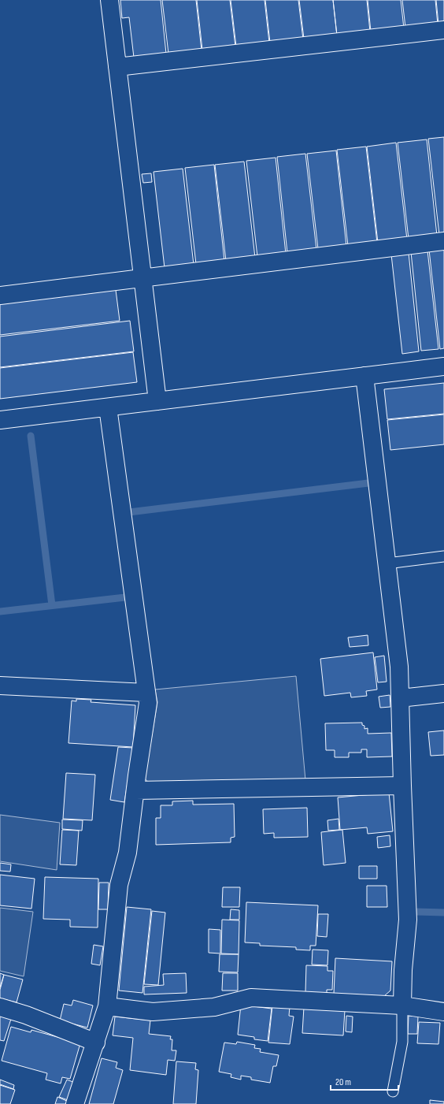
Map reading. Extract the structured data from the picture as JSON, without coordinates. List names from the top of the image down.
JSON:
{
  "scale_bar": "20 m"
}
